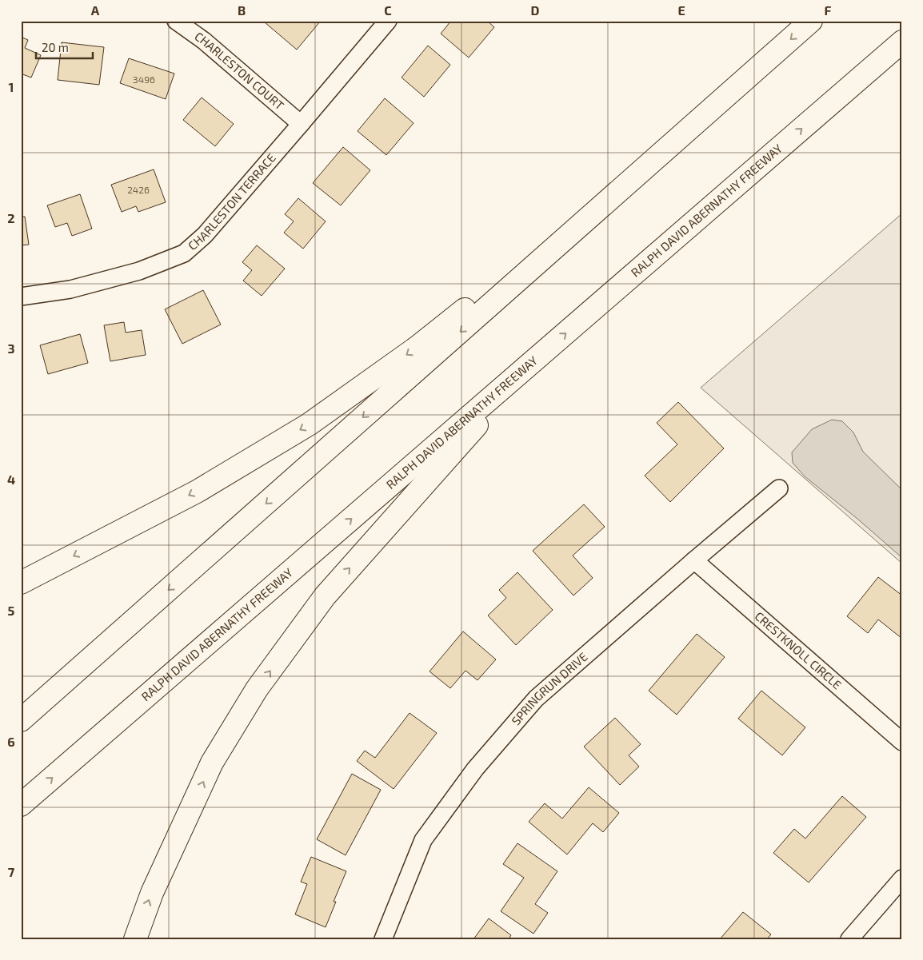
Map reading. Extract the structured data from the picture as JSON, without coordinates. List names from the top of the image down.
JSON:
{
  "streets": {
    "highway": ["RALPH DAVID ABERNATHY FREEWAY"],
    "street": [
      "CHARLESTON COURT",
      "CHARLESTON TERRACE",
      "CRESTKNOLL CIRCLE",
      "SPRINGRUN DRIVE"
    ]
  },
  "crossings": [
    ["CHARLESTON COURT", "CHARLESTON TERRACE"],
    ["CRESTKNOLL CIRCLE", "SPRINGRUN DRIVE"]
  ],
  "house_numbers": ["3496", "2426"],
  "scale_bar": "20 m",
  "grid": {
    "columns": [
      "A",
      "B",
      "C",
      "D",
      "E",
      "F"
    ],
    "rows": [
      "1",
      "2",
      "3",
      "4",
      "5",
      "6",
      "7"
    ]
  }
}
